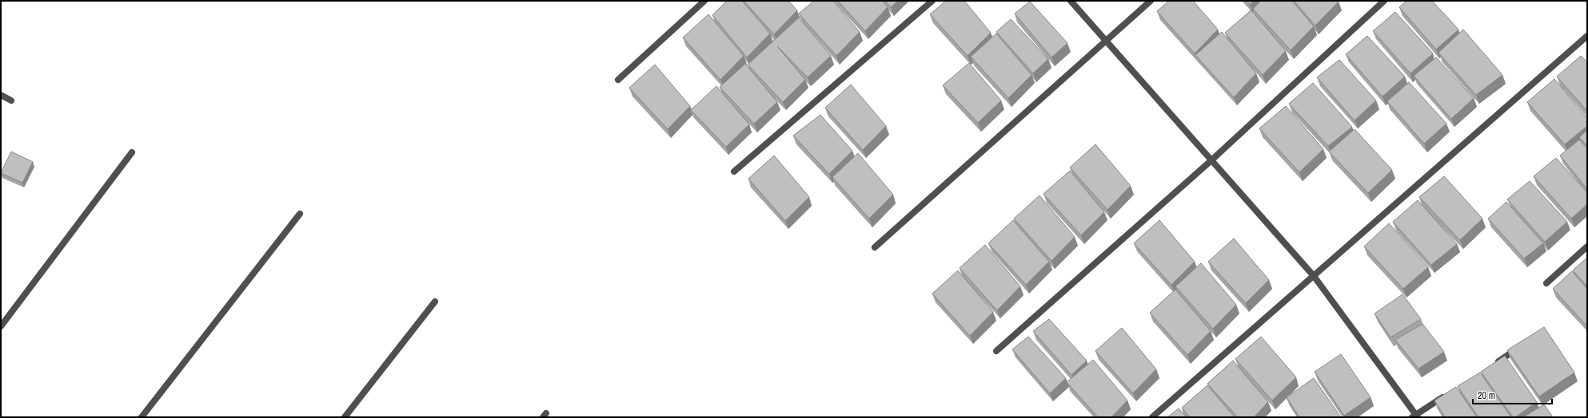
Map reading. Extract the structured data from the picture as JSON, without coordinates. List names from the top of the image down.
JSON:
{
  "scale_bar": "20 m"
}
